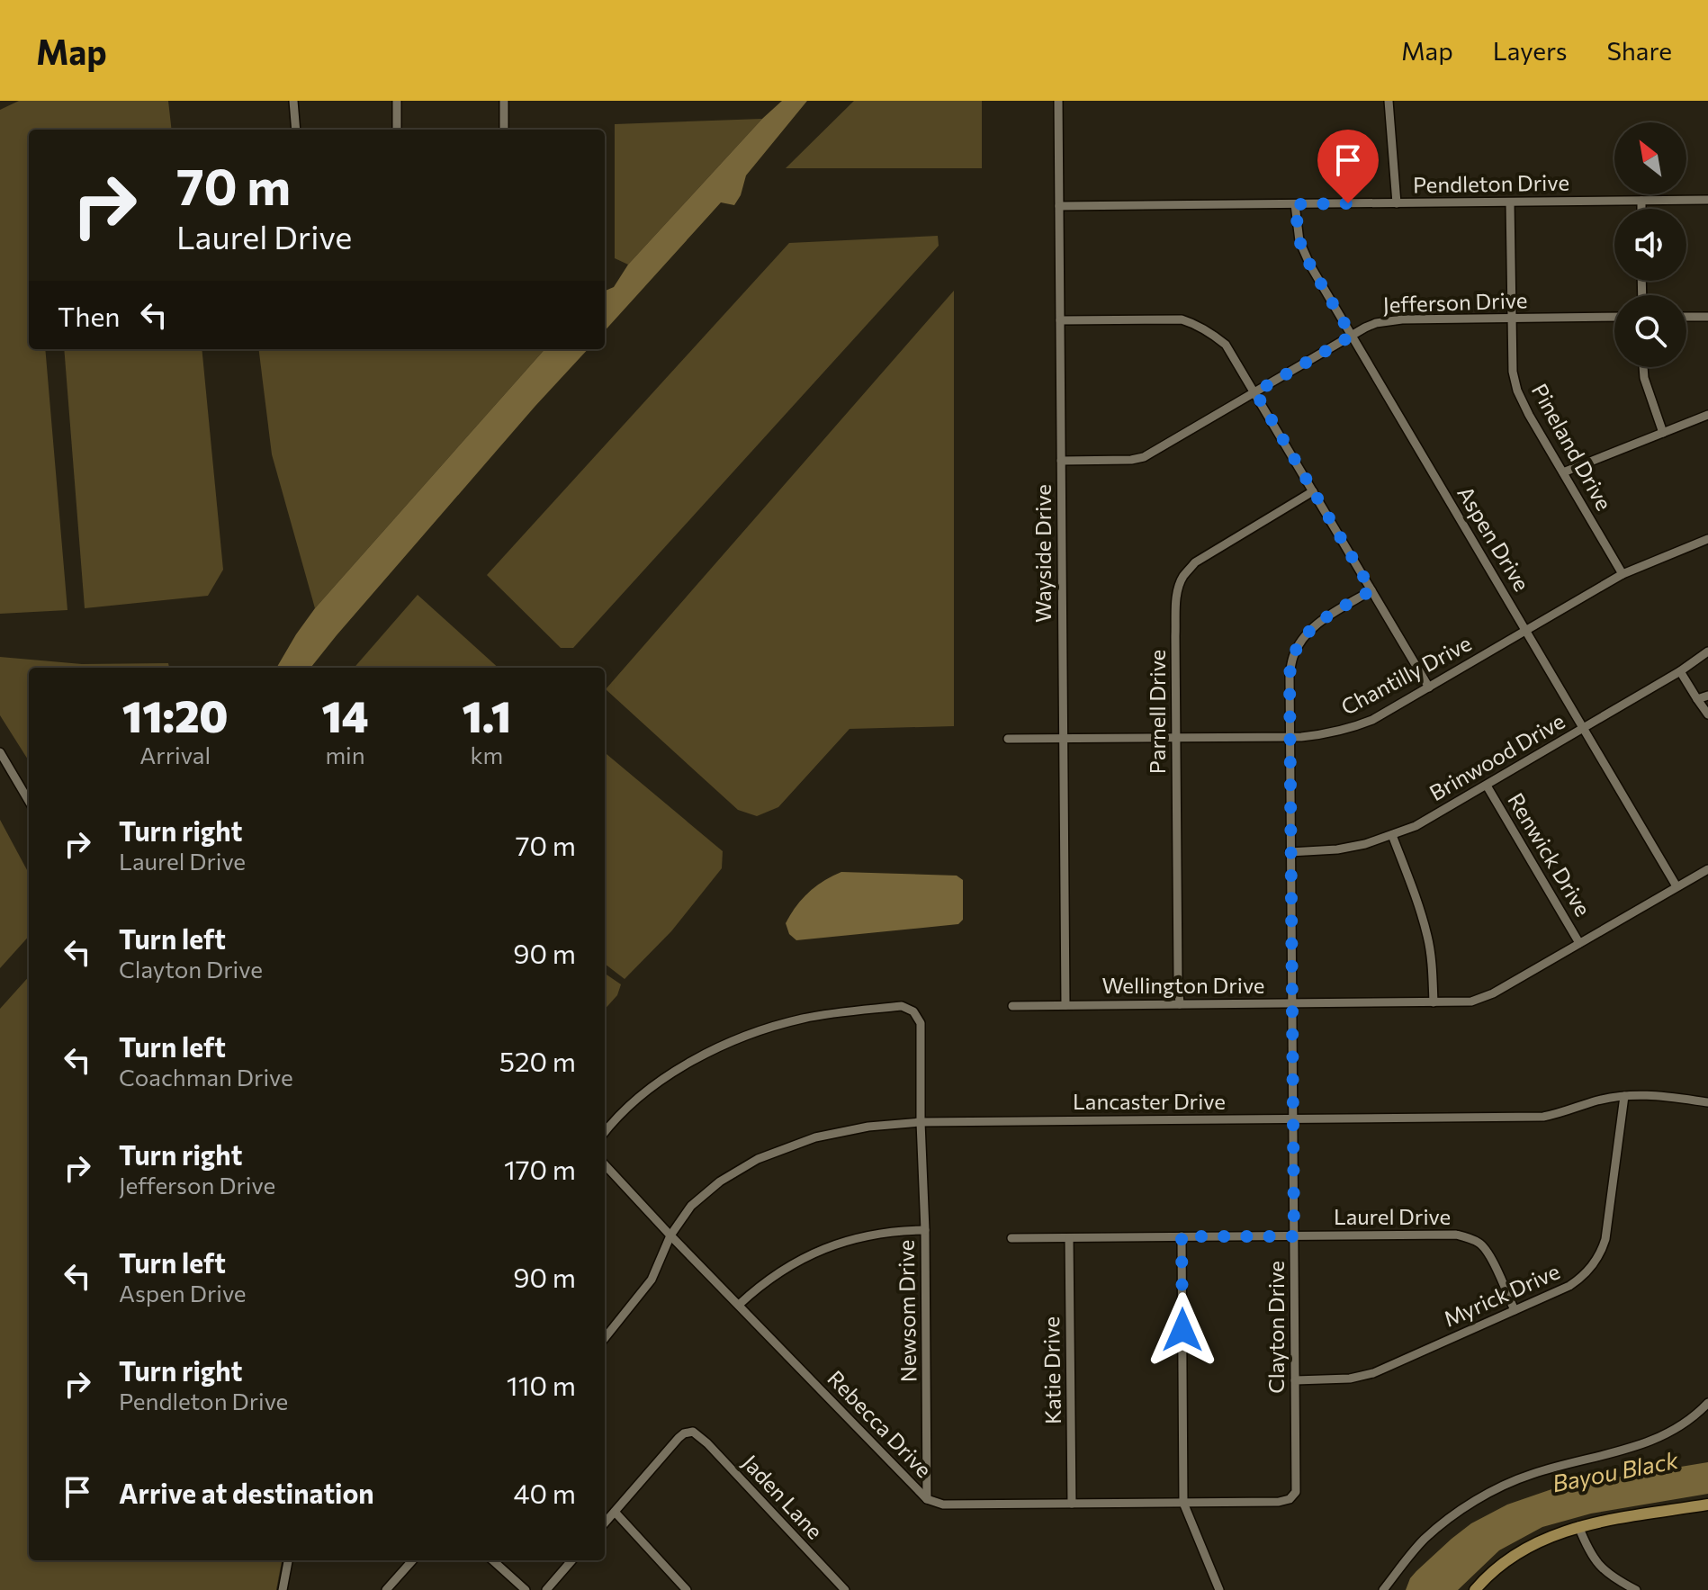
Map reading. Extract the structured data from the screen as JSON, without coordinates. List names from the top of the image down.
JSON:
{
  "streets": {
    "street": [
      "Pendleton Drive",
      "Jefferson Drive",
      "Pineland Drive",
      "Aspen Drive",
      "Wayside Drive",
      "Chantilly Drive",
      "Parnell Drive",
      "Brinwood Drive",
      "Renwick Drive",
      "Wellington Drive",
      "Lancaster Drive",
      "Laurel Drive",
      "Myrick Drive",
      "Newsom Drive",
      "Clayton Drive",
      "Katie Drive",
      "Rebecca Drive",
      "Jaden Lane"
    ]
  },
  "crossings": [
    ["Pendleton Drive", "Pineland Drive"],
    ["Pendleton Drive", "Aspen Drive"],
    ["Pendleton Drive", "Wayside Drive"],
    ["Jefferson Drive", "Pineland Drive"],
    ["Jefferson Drive", "Aspen Drive"],
    ["Jefferson Drive", "Wayside Drive"],
    ["Pineland Drive", "Chantilly Drive"],
    ["Aspen Drive", "Chantilly Drive"],
    ["Aspen Drive", "Brinwood Drive"],
    ["Aspen Drive", "Wellington Drive"],
    ["Wayside Drive", "Chantilly Drive"],
    ["Wayside Drive", "Wellington Drive"],
    ["Chantilly Drive", "Parnell Drive"],
    ["Chantilly Drive", "Clayton Drive"],
    ["Parnell Drive", "Wellington Drive"],
    ["Brinwood Drive", "Renwick Drive"],
    ["Brinwood Drive", "Clayton Drive"],
    ["Renwick Drive", "Wellington Drive"],
    ["Wellington Drive", "Clayton Drive"],
    ["Lancaster Drive", "Myrick Drive"],
    ["Lancaster Drive", "Newsom Drive"],
    ["Lancaster Drive", "Clayton Drive"],
    ["Lancaster Drive", "Rebecca Drive"],
    ["Laurel Drive", "Myrick Drive"],
    ["Laurel Drive", "Clayton Drive"],
    ["Laurel Drive", "Katie Drive"],
    ["Myrick Drive", "Clayton Drive"],
    ["Newsom Drive", "Rebecca Drive"],
    ["Clayton Drive", "Rebecca Drive"],
    ["Katie Drive", "Rebecca Drive"]
  ],
  "water": ["Bayou Black"],
  "north": "top left",
  "page": {
    "header": "Map",
    "nav": ["Map", "Layers", "Share"],
    "turn": ["70 m", "Laurel Drive"],
    "then": "Then",
    "eta": [
      "11:20",
      "Arrival",
      "14",
      "min",
      "1.1",
      "km"
    ],
    "list": [
      {
        "name": "Turn right",
        "note": "Laurel Drive",
        "value": "70 m"
      },
      {
        "name": "Turn left",
        "note": "Clayton Drive",
        "value": "90 m"
      },
      {
        "name": "Turn left",
        "note": "Coachman Drive",
        "value": "520 m"
      },
      {
        "name": "Turn right",
        "note": "Jefferson Drive",
        "value": "170 m"
      },
      {
        "name": "Turn left",
        "note": "Aspen Drive",
        "value": "90 m"
      },
      {
        "name": "Turn right",
        "note": "Pendleton Drive",
        "value": "110 m"
      },
      {
        "name": "Arrive at destination",
        "value": "40 m"
      }
    ]
  }
}
